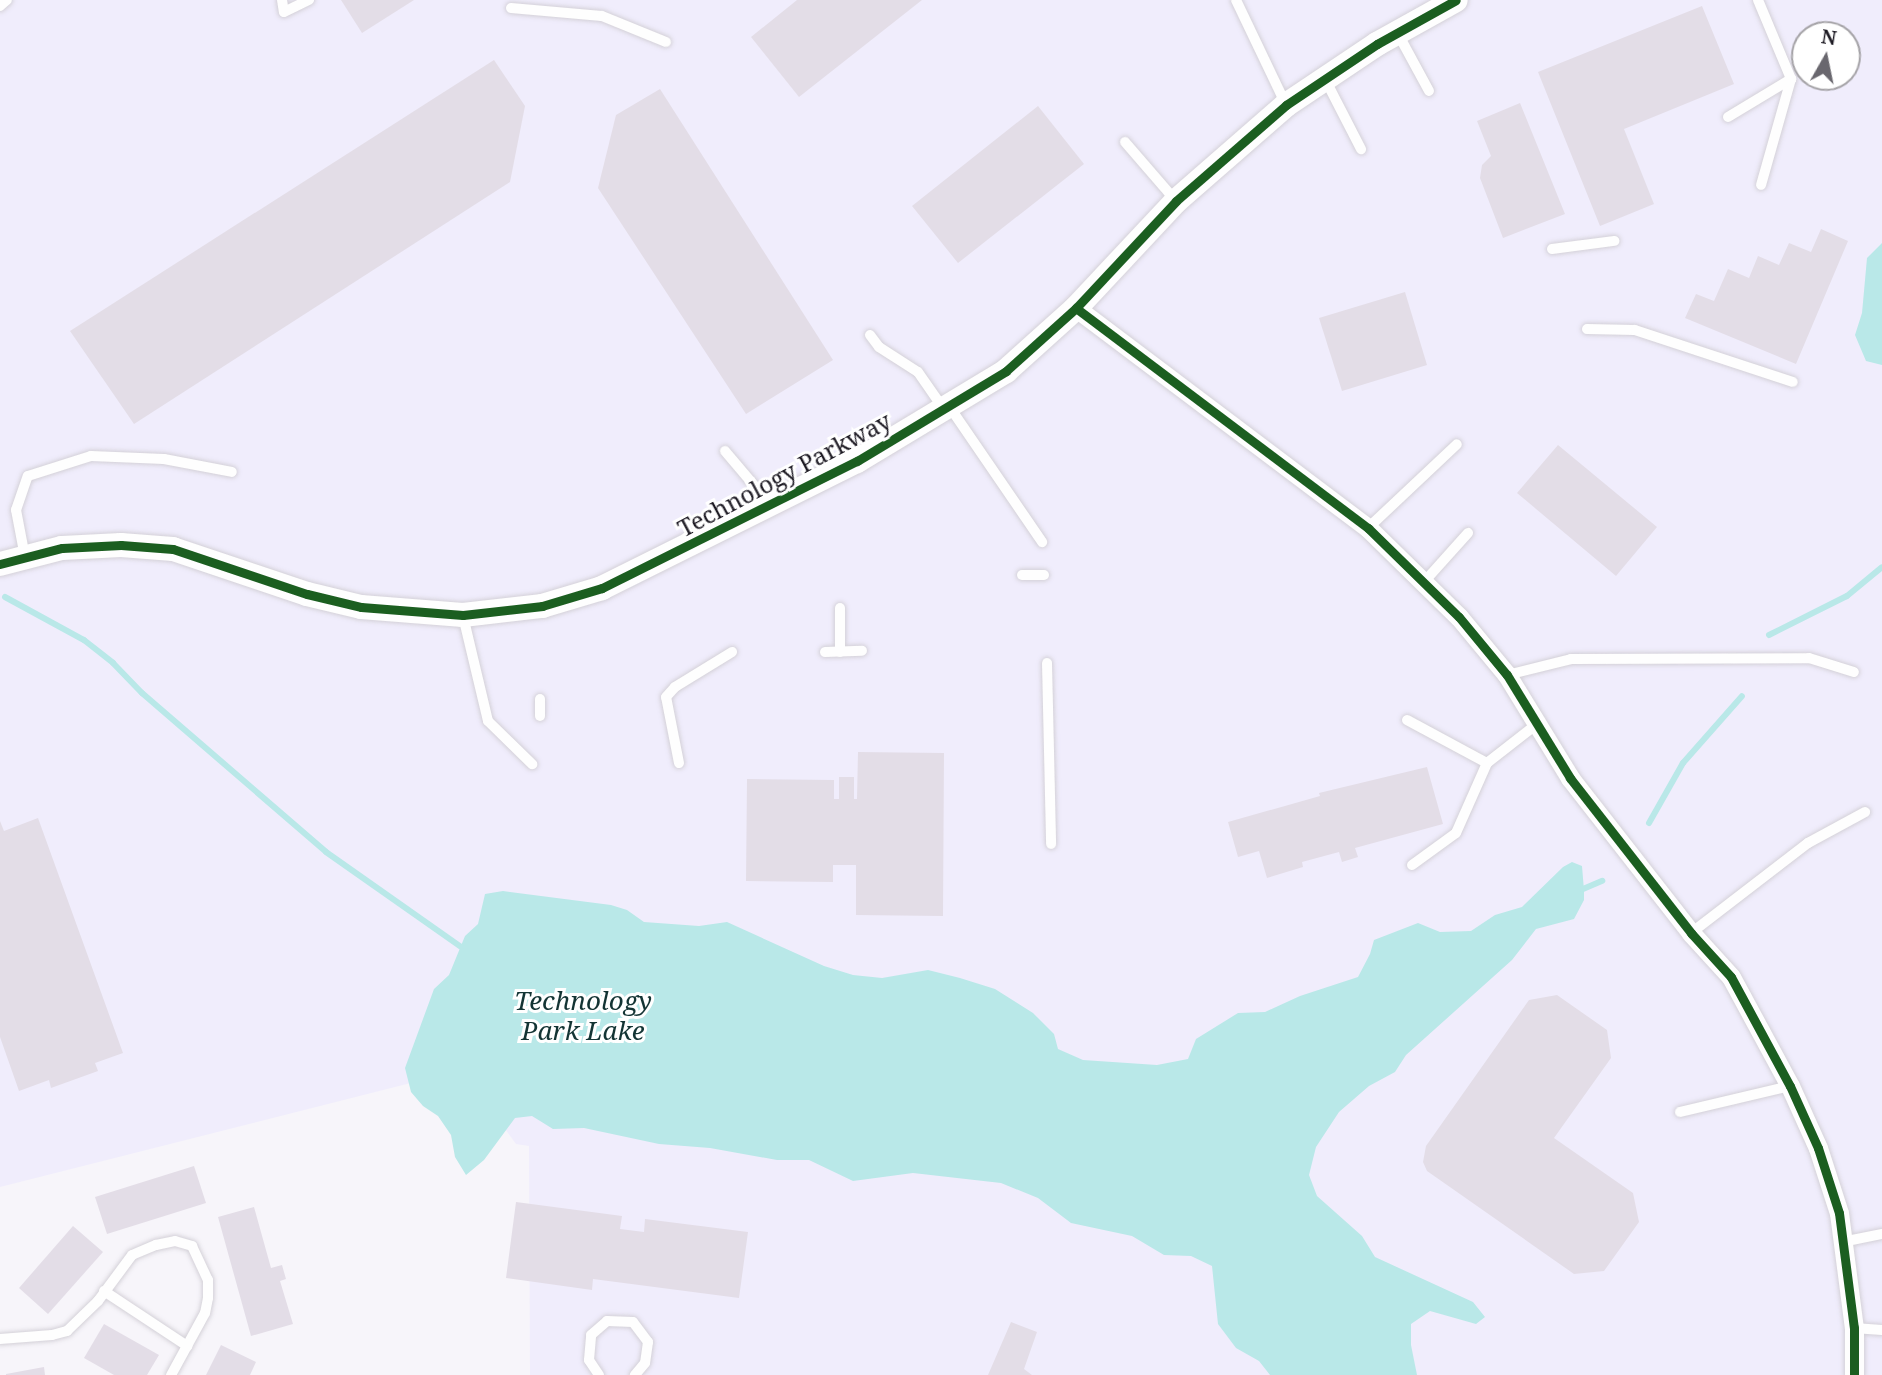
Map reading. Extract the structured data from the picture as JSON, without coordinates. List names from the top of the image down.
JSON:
{
  "streets": {
    "street": ["Technology Parkway"]
  },
  "water": ["Technology Park Lake"],
  "north": "top"
}
